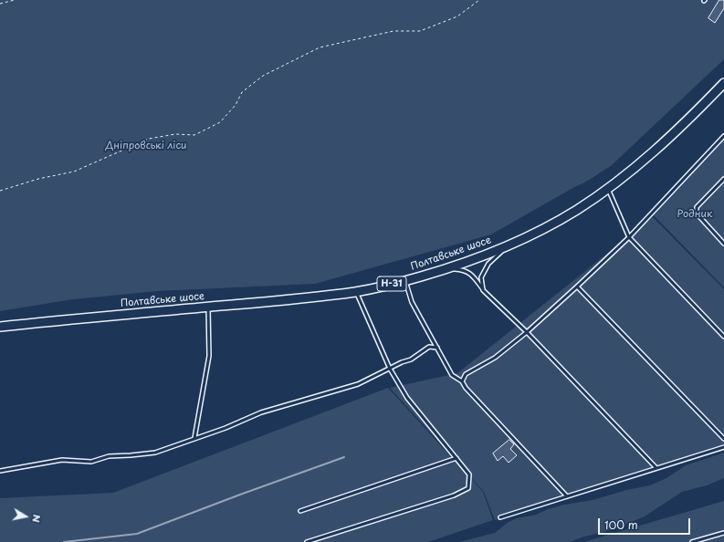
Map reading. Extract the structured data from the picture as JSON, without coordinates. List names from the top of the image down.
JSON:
{
  "streets": {
    "main road": ["Полтавське шосе", "Н-31"]
  },
  "parks": ["Дніпровські ліси", "Родник"],
  "scale_bar": "100 m",
  "north": "right"
}
